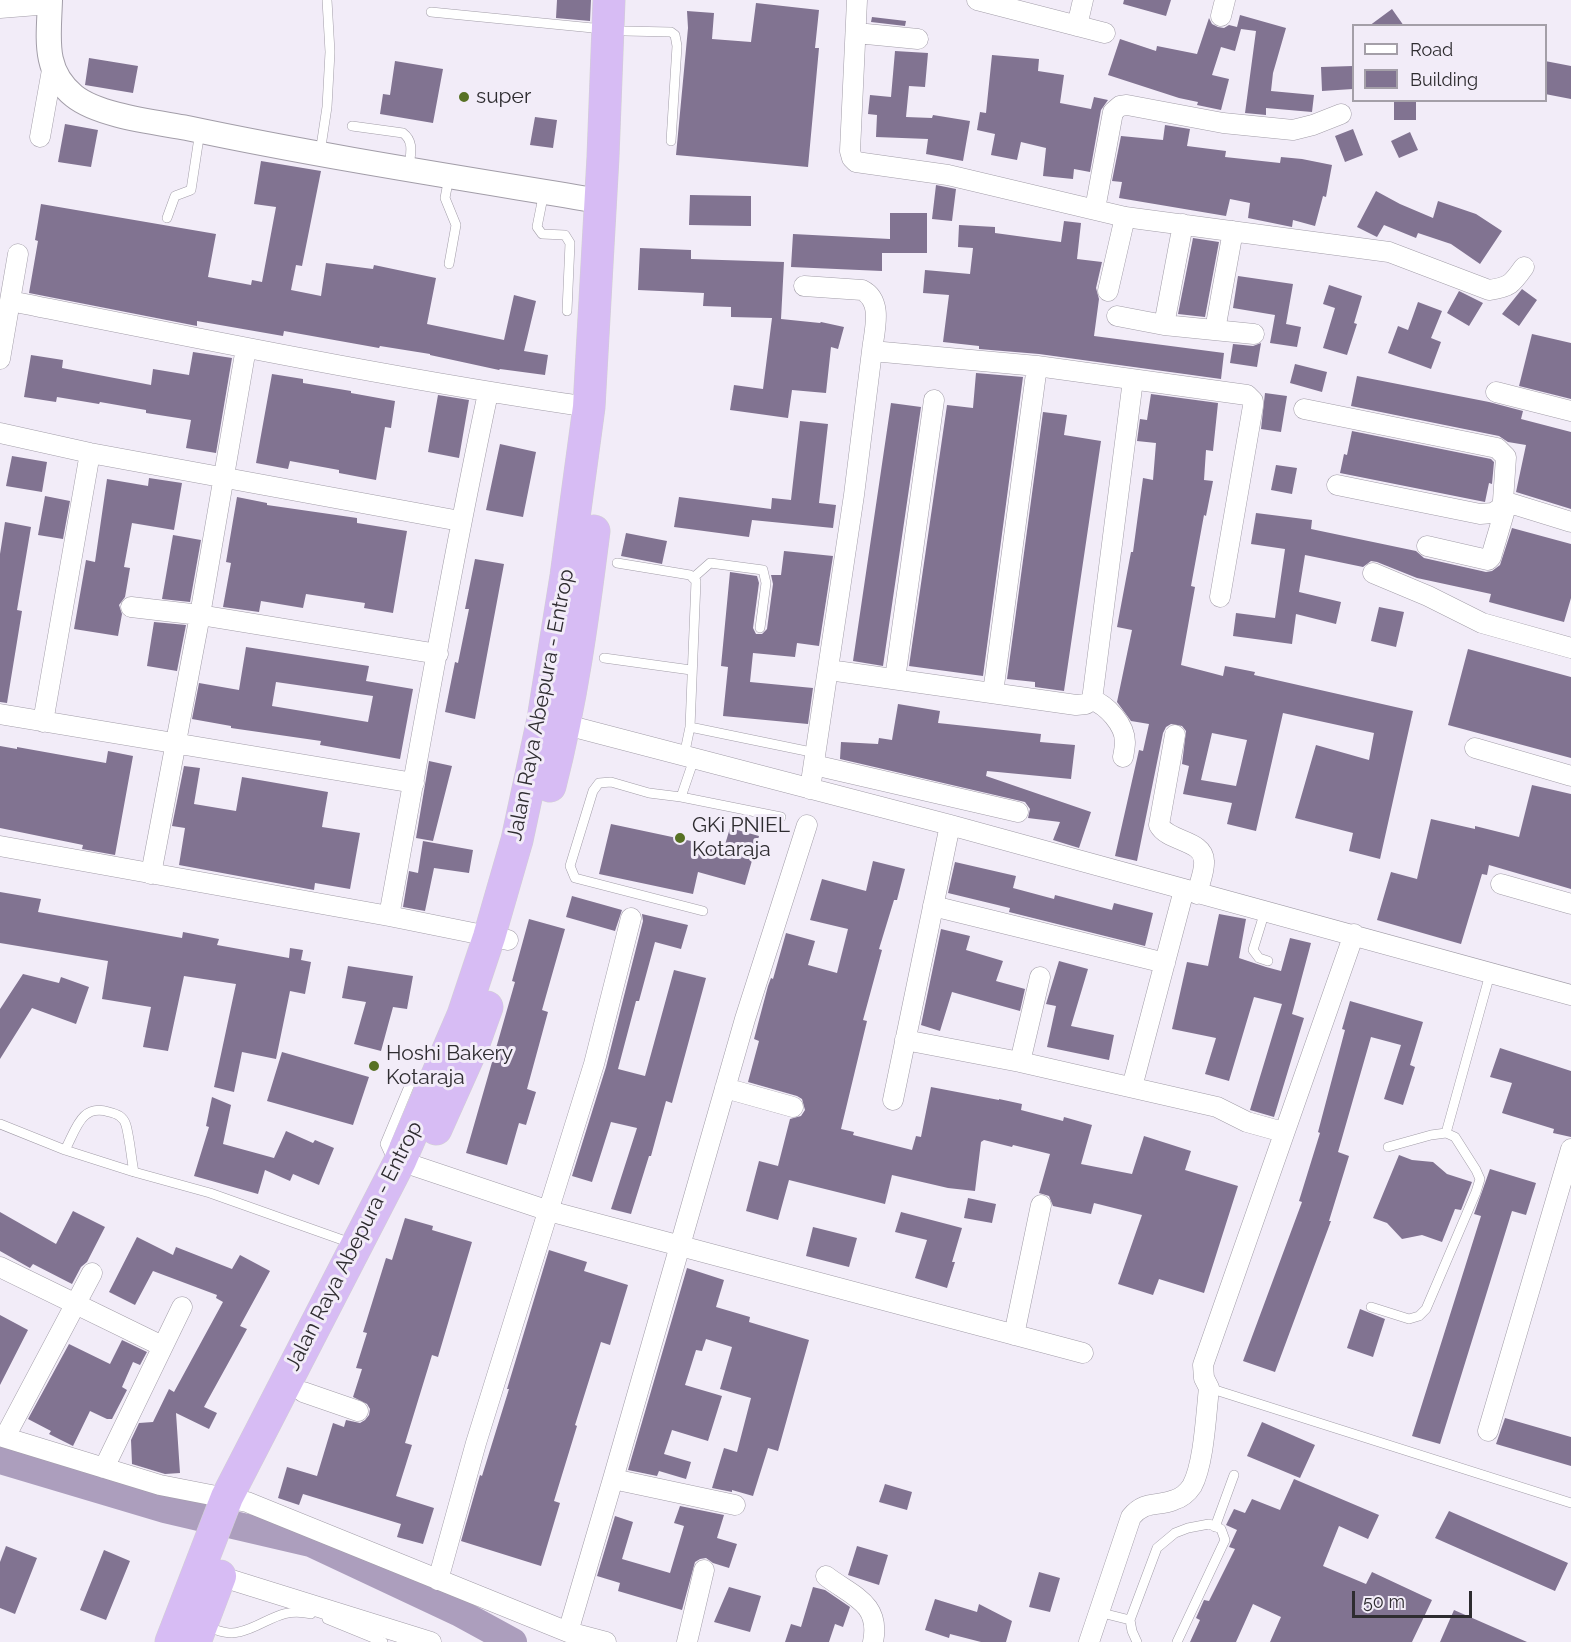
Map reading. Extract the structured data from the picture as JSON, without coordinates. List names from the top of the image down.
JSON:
{
  "streets": {
    "highway": ["Jalan Raya Abepura - Entrop"]
  },
  "places": ["super", "GKi PNIEL Kotaraja", "Hoshi Bakery Kotaraja"],
  "legend": ["Road", "Building"],
  "scale_bar": "50 m"
}
